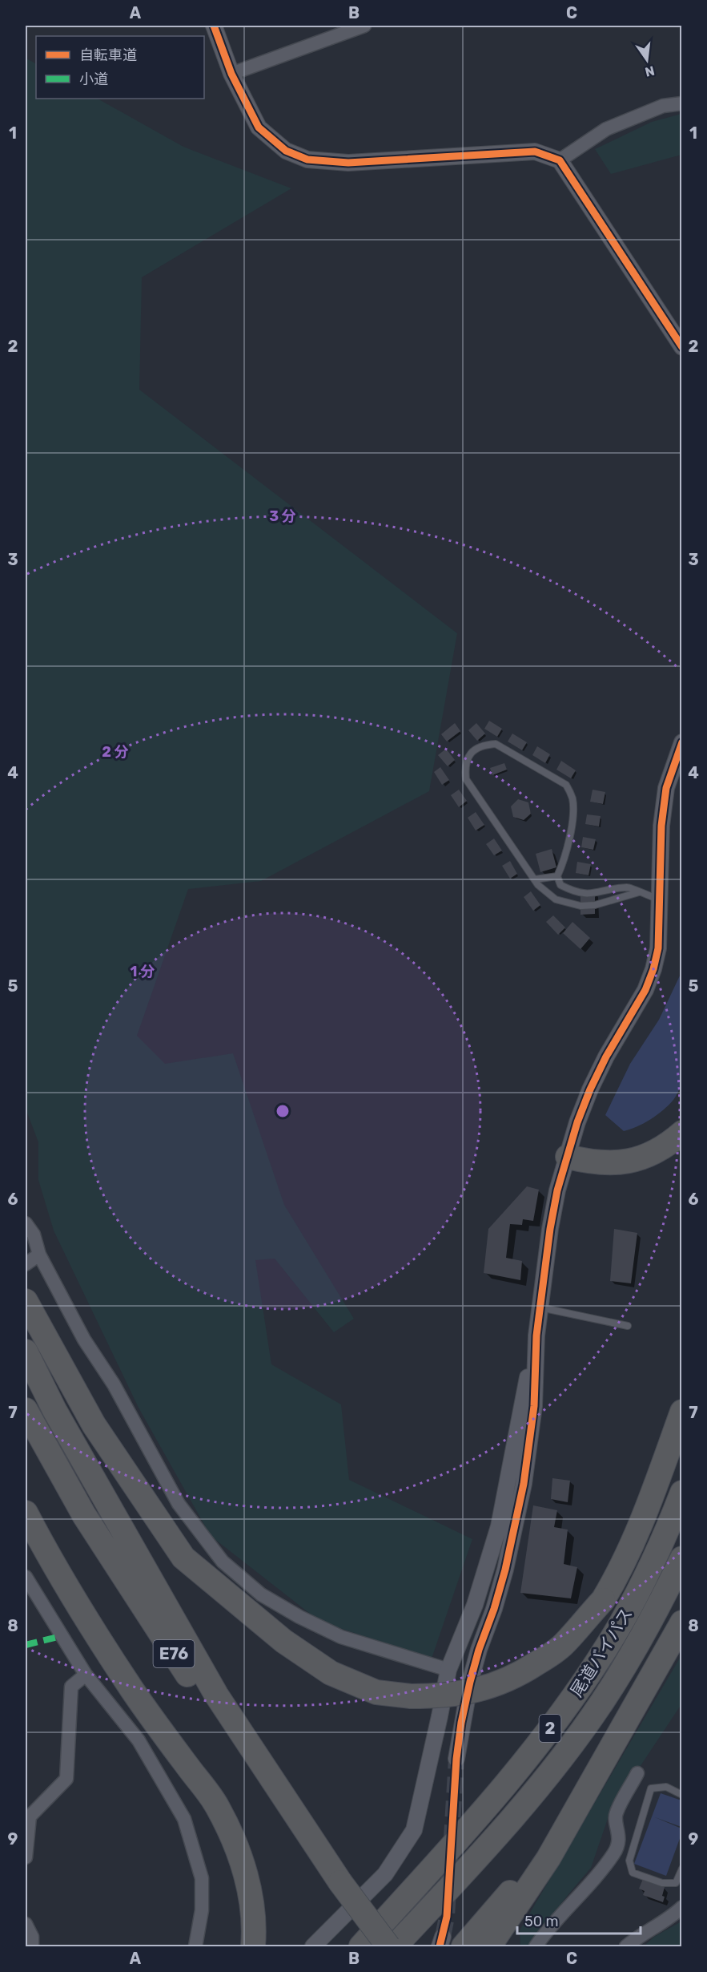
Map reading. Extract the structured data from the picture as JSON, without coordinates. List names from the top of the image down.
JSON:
{
  "streets": {
    "highway": ["尾道バイパス", "E76", "2"]
  },
  "legend": ["自転車道", "小道"],
  "scale_bar": "50 m",
  "north": "bottom",
  "grid": {
    "columns": ["A", "B", "C"],
    "rows": [
      "1",
      "2",
      "3",
      "4",
      "5",
      "6",
      "7",
      "8",
      "9"
    ]
  },
  "rings": ["3 分", "2 分", "1 分"]
}
